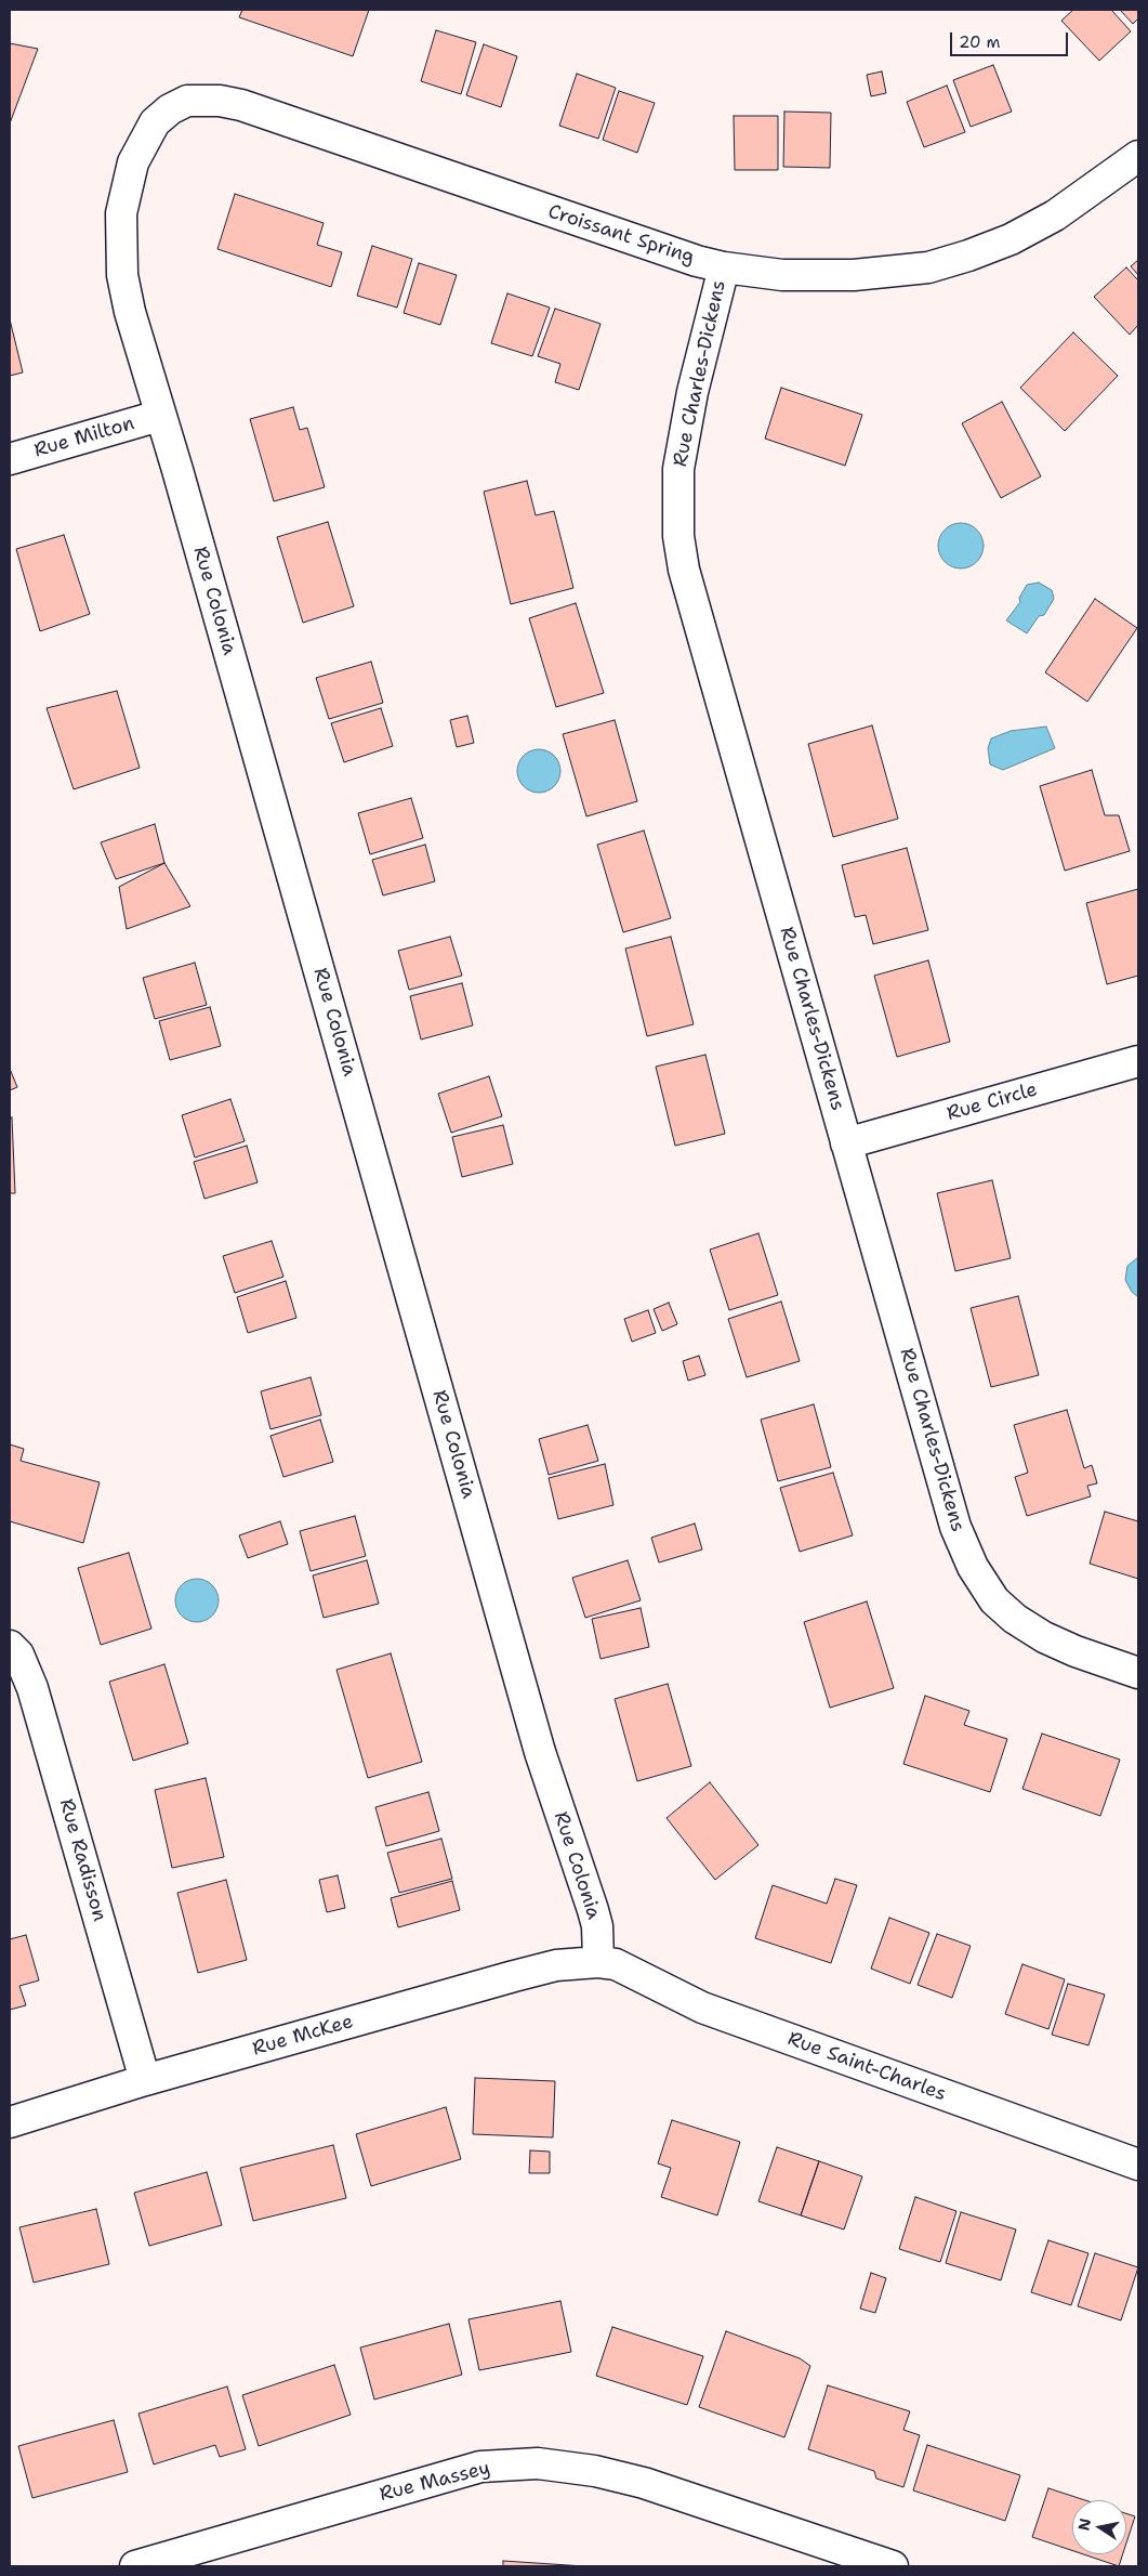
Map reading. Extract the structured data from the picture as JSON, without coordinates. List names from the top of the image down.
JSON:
{
  "streets": {
    "street": [
      "Croissant Spring",
      "Rue Charles-Dickens",
      "Rue Milton",
      "Rue Colonia",
      "Rue Circle",
      "Rue Radisson",
      "Rue McKee",
      "Rue Saint-Charles",
      "Rue Massey"
    ]
  },
  "crossings": [
    ["Croissant Spring", "Rue Charles-Dickens"],
    ["Croissant Spring", "Rue Colonia"],
    ["Rue Charles-Dickens", "Rue Circle"],
    ["Rue Milton", "Rue Colonia"],
    ["Rue Colonia", "Rue McKee"],
    ["Rue Colonia", "Rue Saint-Charles"],
    ["Rue Radisson", "Rue McKee"],
    ["Rue McKee", "Rue Saint-Charles"]
  ],
  "scale_bar": "20 m",
  "north": "left"
}
